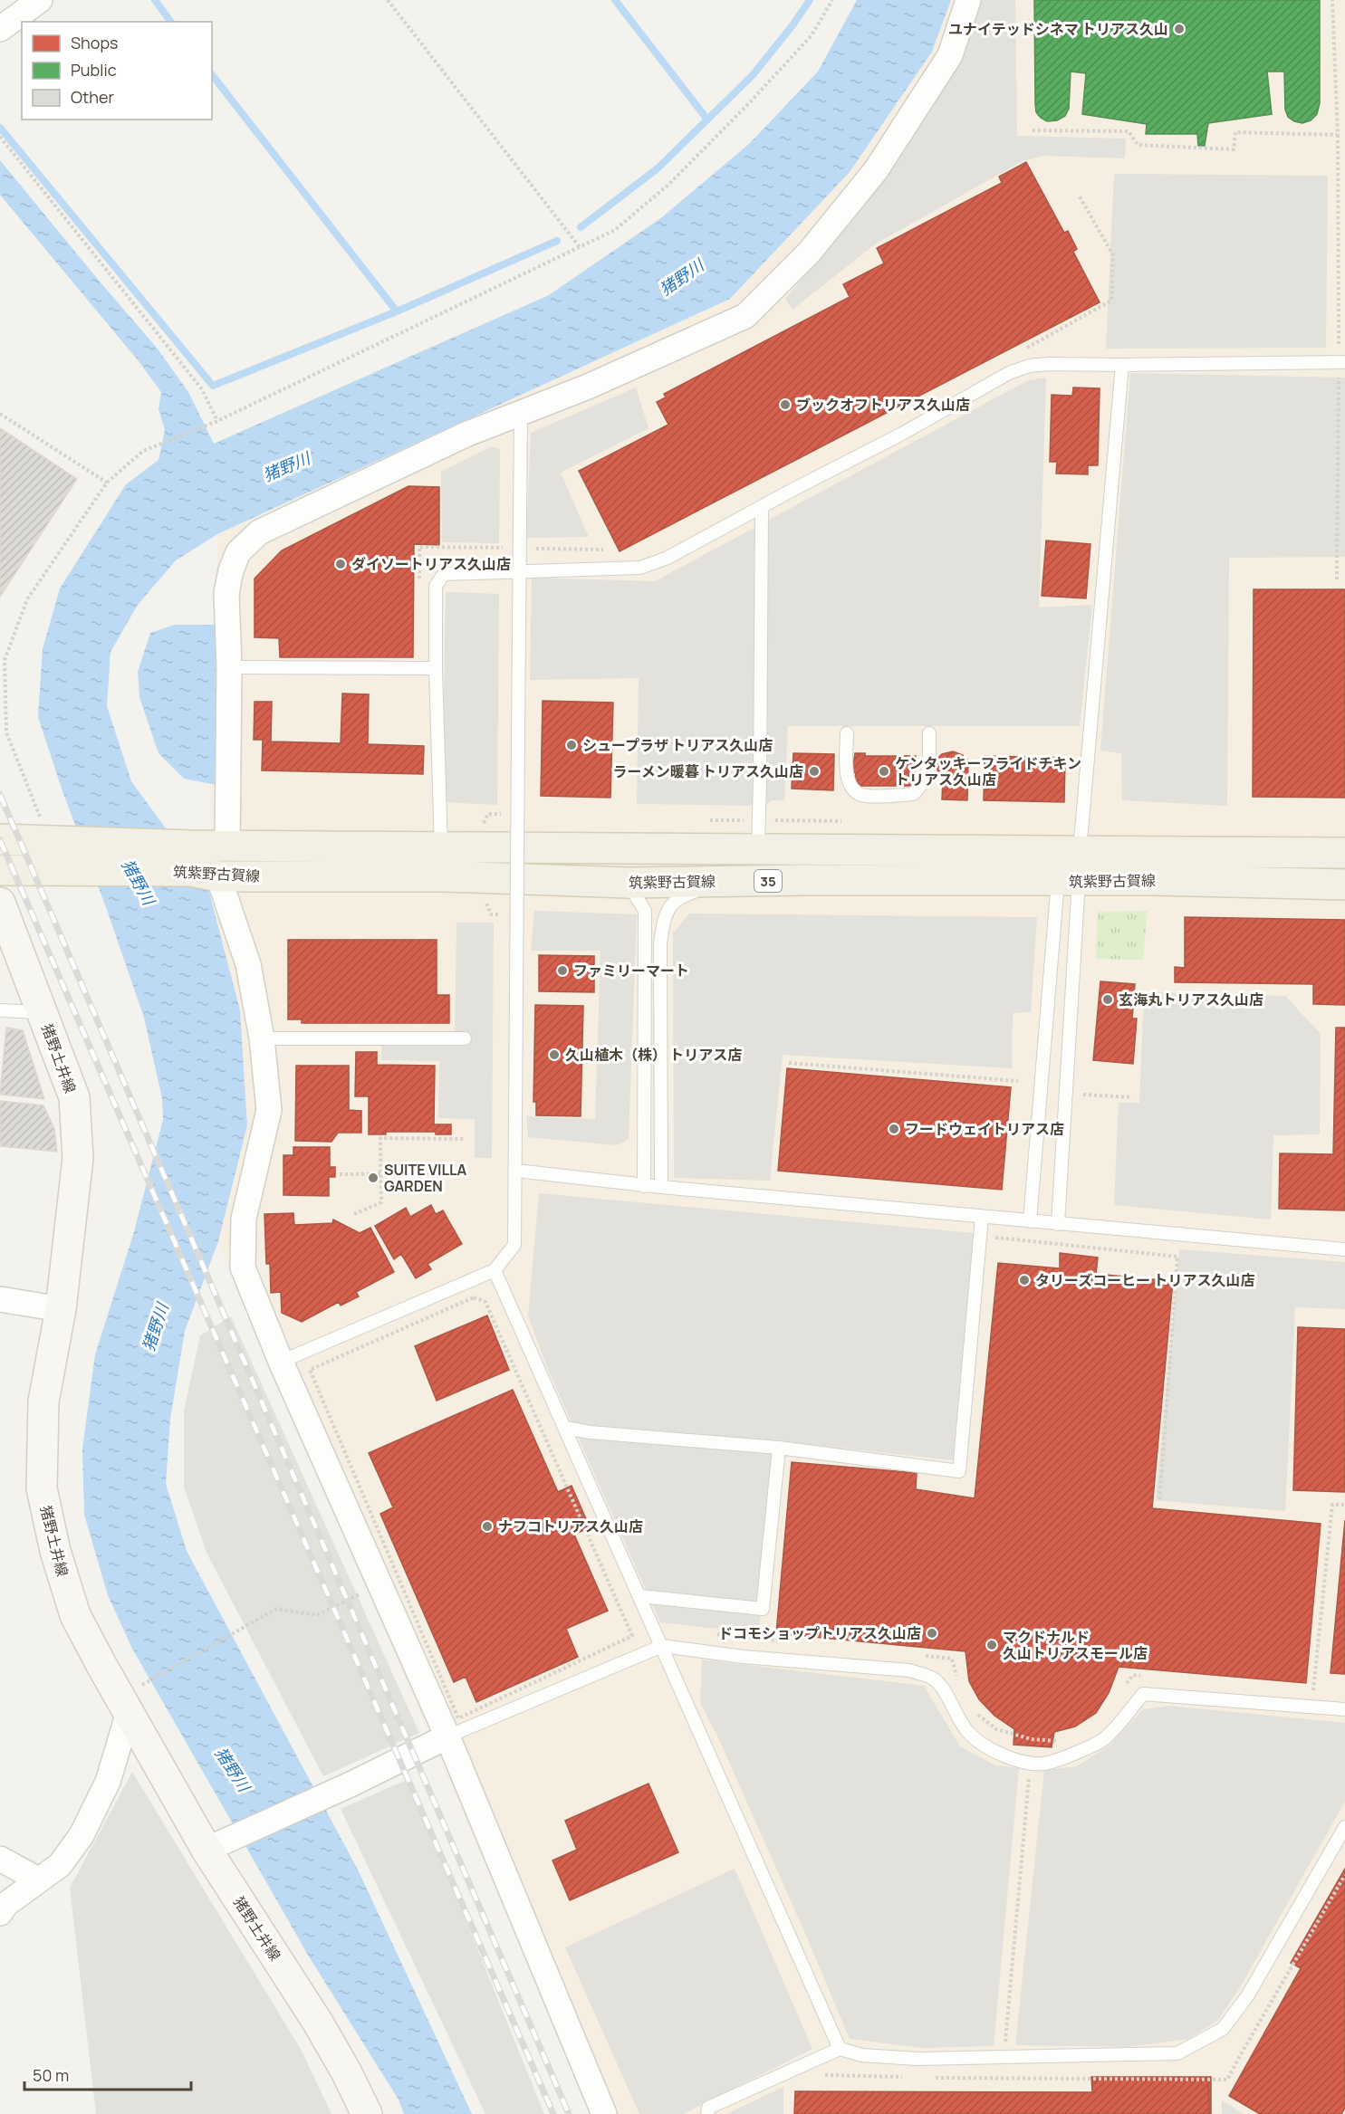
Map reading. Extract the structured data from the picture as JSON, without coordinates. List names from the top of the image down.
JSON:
{
  "streets": {
    "main road": ["筑紫野古賀線", "35", "猪野土井線"]
  },
  "water": ["猪野川"],
  "places": [
    "ユナイテッドシネマ トリアス久山",
    "ブックオフトリアス久山店",
    "ダイソートリアス久山店",
    "シュープラザ トリアス久山店",
    "ラーメン暖暮 トリアス久山店",
    "ケンタッキーフライドチキン トリアス久山店",
    "ファミリーマート",
    "玄海丸トリアス久山店",
    "久山植木（株） トリアス店",
    "フードウェイトリアス店",
    "SUITE VILLA GARDEN",
    "タリーズコーヒー トリアス久山店",
    "ナフコトリアス久山店",
    "ドコモショップトリアス久山店",
    "マクドナルド 久山トリアスモール店"
  ],
  "legend": ["Shops", "Public", "Other"],
  "scale_bar": "50 m"
}
